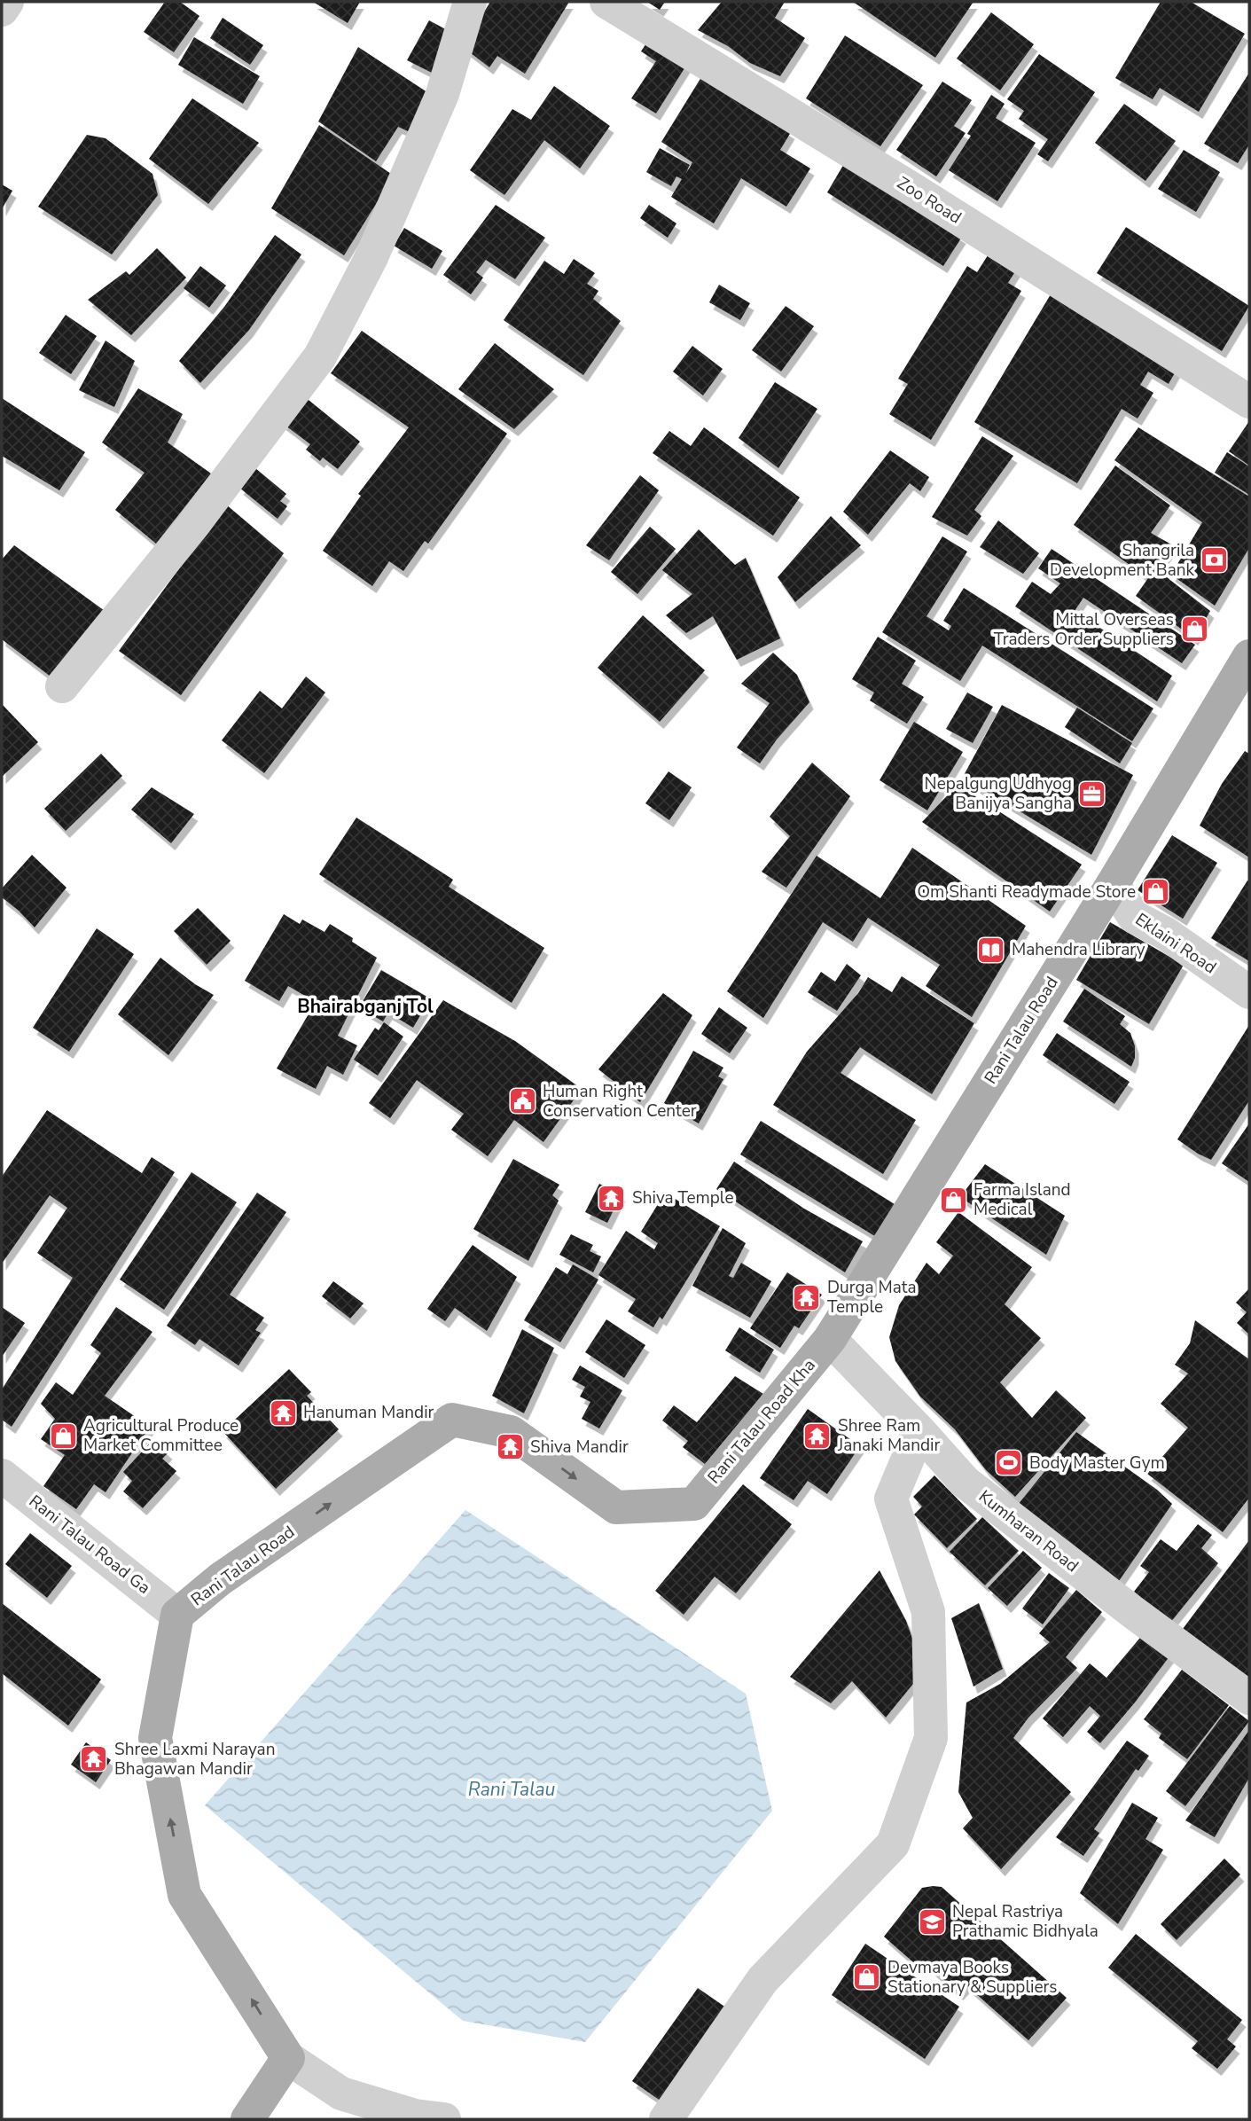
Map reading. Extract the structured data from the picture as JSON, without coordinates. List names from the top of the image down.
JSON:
{
  "streets": {
    "main road": ["Rani Talau Road", "Rani Talau Road Kha"],
    "street": [
      "Zoo Road",
      "Eklaini Road",
      "Kumharan Road",
      "Rani Talau Road Ga"
    ]
  },
  "crossings": [
    ["Eklaini Road", "Rani Talau Road"],
    ["Rani Talau Road", "Rani Talau Road Kha"],
    ["Rani Talau Road", "Kumharan Road"],
    ["Rani Talau Road", "Rani Talau Road Ga"],
    ["Rani Talau Road Kha", "Kumharan Road"]
  ],
  "districts": ["Bhairabganj Tol"],
  "water": ["Rani Talau"],
  "places": {
    "bank": ["Shangrila Development Bank"],
    "shop": [
      "Mittal Overseas Traders Order Suppliers",
      "Om Shanti Readymade Store",
      "Farma Island Medical",
      "Agricultural Produce Market Committee",
      "Devmaya Books Stationary & Suppliers"
    ],
    "office": ["Nepalgung Udhyog Banijya Sangha"],
    "library": ["Mahendra Library"],
    "public building": ["Human Right Conservation Center"],
    "temple": [
      "Shiva Temple",
      "Durga Mata Temple",
      "Hanuman Mandir",
      "Shree Ram Janaki Mandir",
      "Shiva Mandir",
      "Shree Laxmi Narayan Bhagawan Mandir"
    ],
    "sports": ["Body Master Gym"],
    "school or university": ["Nepal Rastriya Prathamic Bidhyala"]
  }
}
